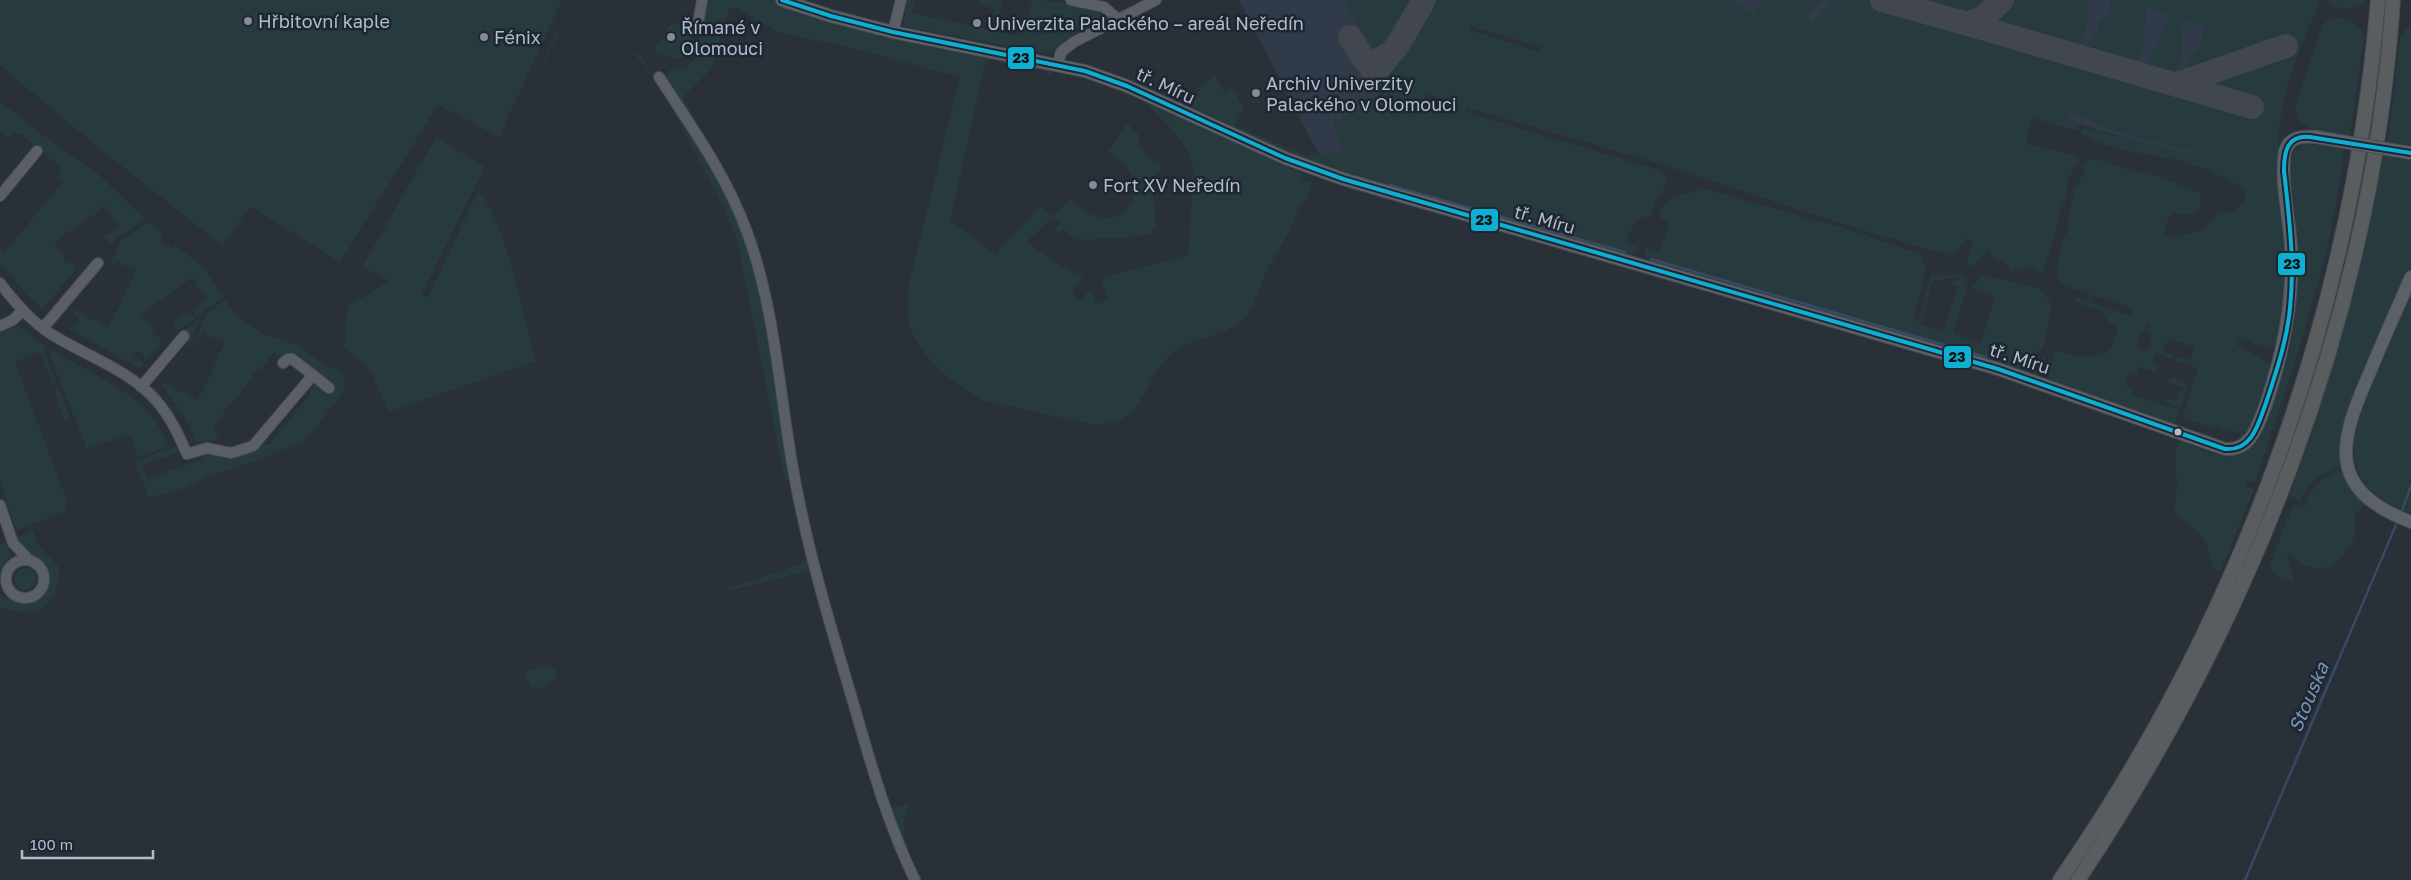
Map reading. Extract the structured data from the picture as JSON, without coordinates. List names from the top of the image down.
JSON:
{
  "streets": {
    "main road": ["tř. Míru"]
  },
  "water": ["Stouska"],
  "places": [
    "Hřbitovní kaple",
    "Univerzita Palackého – areál Neředín",
    "Fénix",
    "Římané v Olomouci",
    "Archiv Univerzity Palackého v Olomouci",
    "Fort XV Neředín"
  ],
  "lines": ["transit line 23"],
  "scale_bar": "100 m"
}
